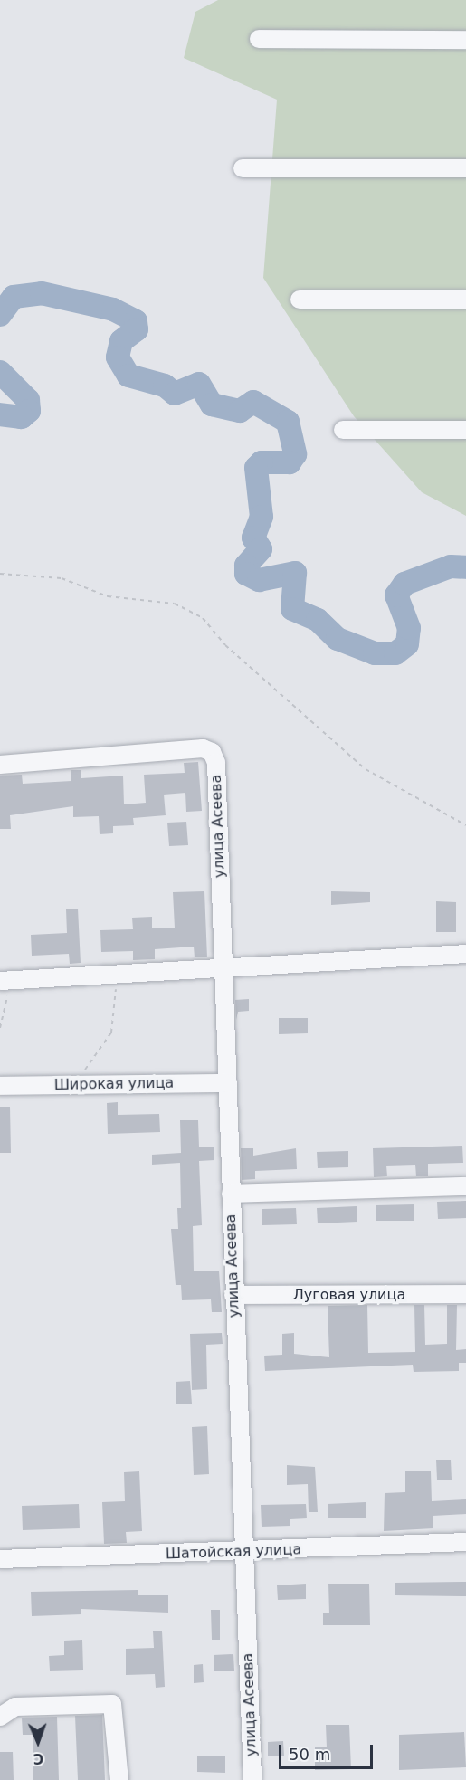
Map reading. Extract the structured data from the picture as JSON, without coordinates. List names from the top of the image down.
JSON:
{
  "streets": {
    "street": [
      "улица Асеева",
      "Широкая улица",
      "Луговая улица",
      "Шатойская улица"
    ]
  },
  "crossings": [
    ["улица Асеева", "Широкая улица"],
    ["улица Асеева", "Луговая улица"],
    ["улица Асеева", "Шатойская улица"]
  ],
  "scale_bar": "50 m",
  "north": "bottom"
}
